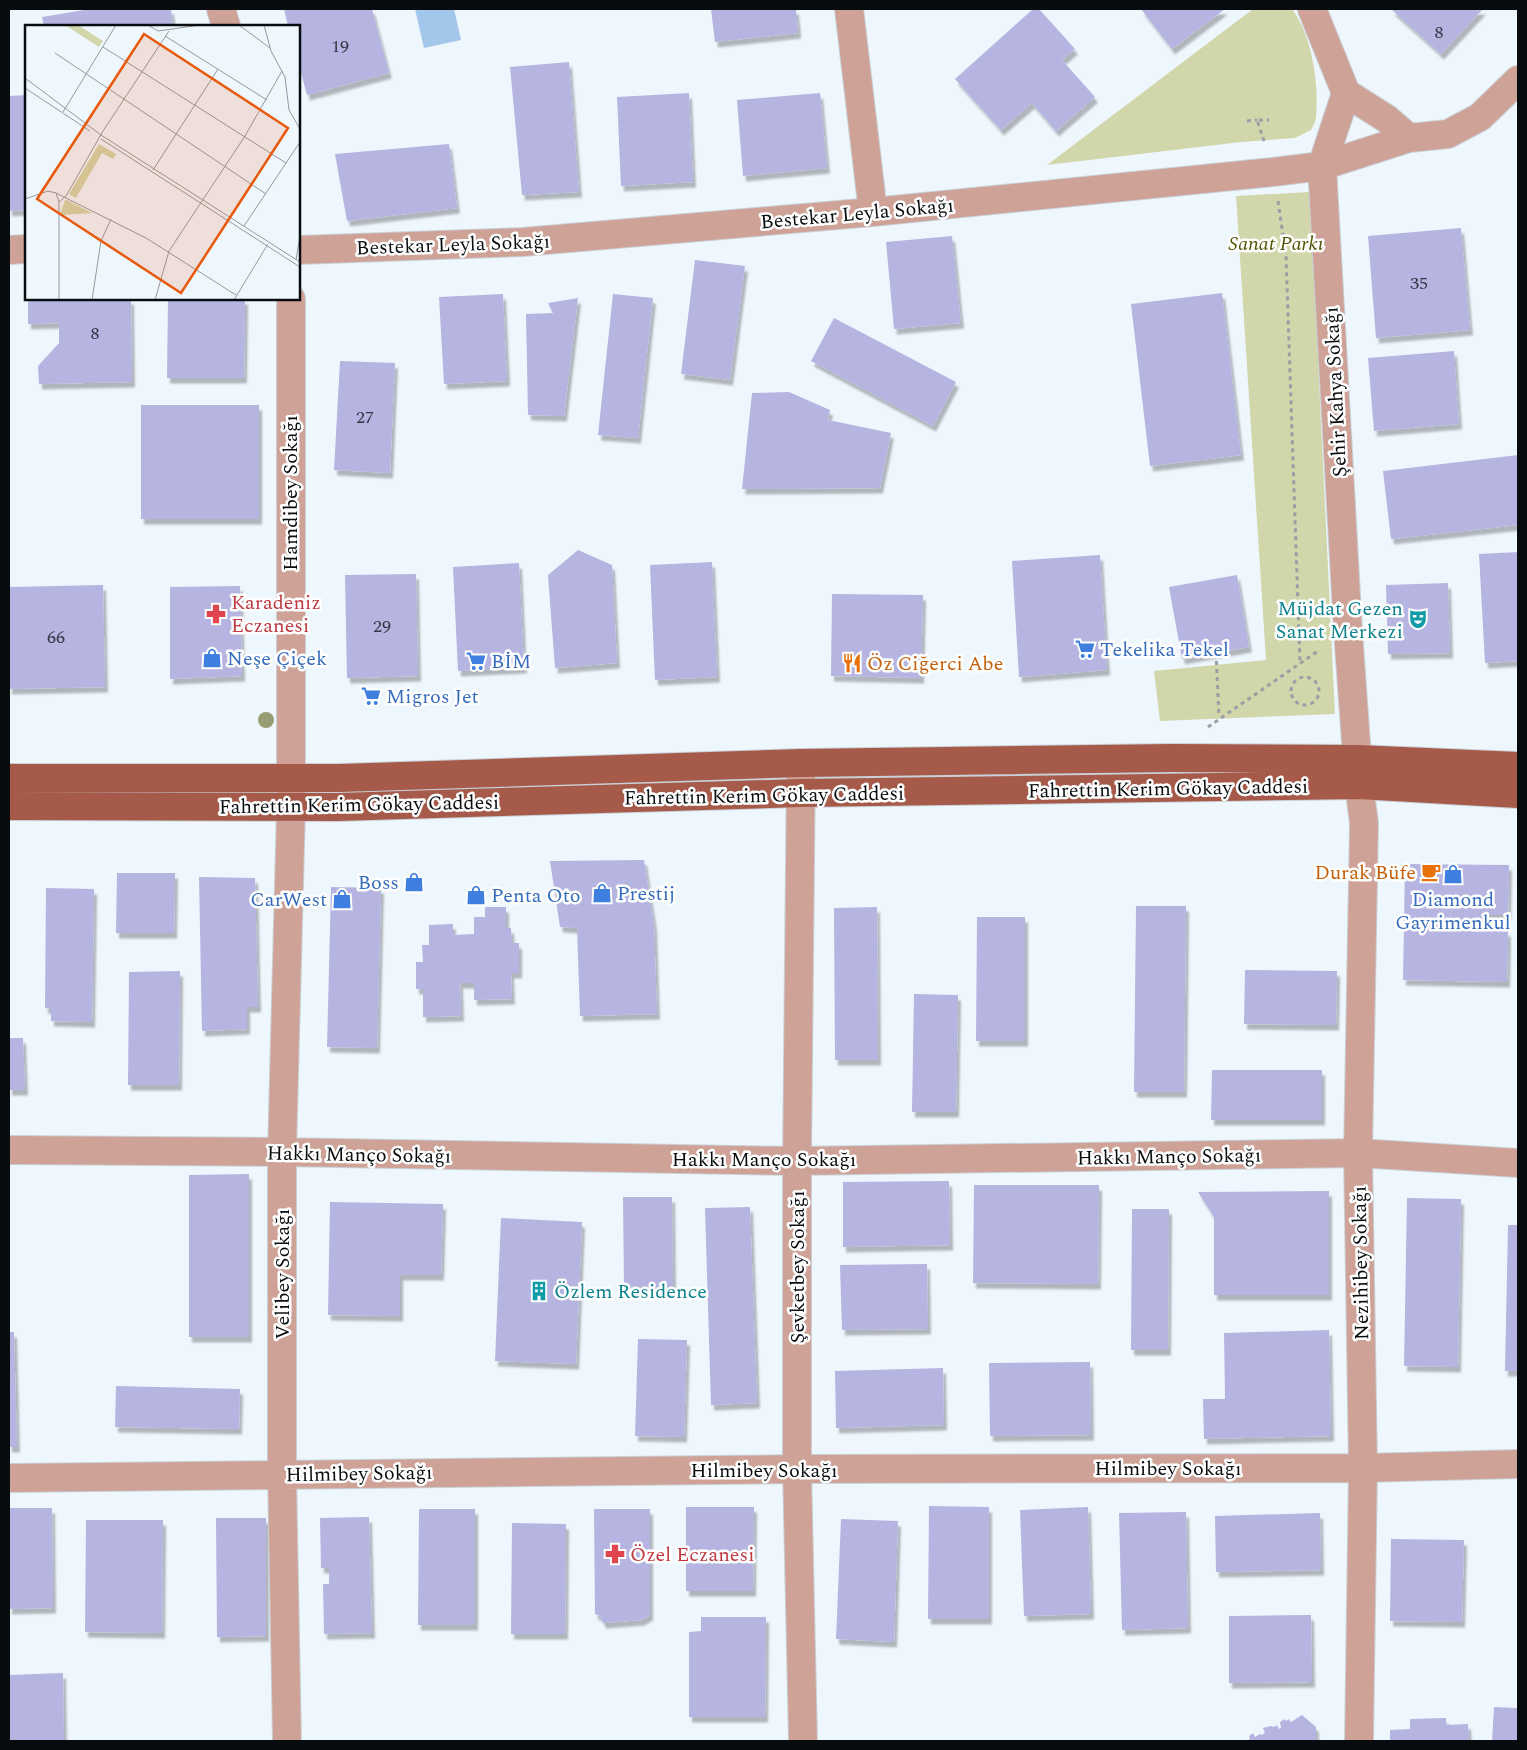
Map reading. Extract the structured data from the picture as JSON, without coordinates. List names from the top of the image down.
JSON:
{
  "streets": {
    "main road": ["Fahrettin Kerim Gökay Caddesi"],
    "street": [
      "Bestekar Leyla Sokağı",
      "Şehir Kahya Sokağı",
      "Hamdibey Sokağı",
      "Hakkı Manço Sokağı",
      "Nezihibey Sokağı",
      "Şevketbey Sokağı",
      "Velibey Sokağı",
      "Hilmibey Sokağı"
    ]
  },
  "crossings": [
    ["Bestekar Leyla Sokağı", "Şehir Kahya Sokağı"],
    ["Şehir Kahya Sokağı", "Fahrettin Kerim Gökay Caddesi"],
    ["Şehir Kahya Sokağı", "Nezihibey Sokağı"],
    ["Hamdibey Sokağı", "Fahrettin Kerim Gökay Caddesi"],
    ["Hamdibey Sokağı", "Velibey Sokağı"],
    ["Fahrettin Kerim Gökay Caddesi", "Nezihibey Sokağı"],
    ["Fahrettin Kerim Gökay Caddesi", "Şevketbey Sokağı"],
    ["Fahrettin Kerim Gökay Caddesi", "Velibey Sokağı"],
    ["Hakkı Manço Sokağı", "Nezihibey Sokağı"],
    ["Hakkı Manço Sokağı", "Şevketbey Sokağı"],
    ["Hakkı Manço Sokağı", "Velibey Sokağı"],
    ["Nezihibey Sokağı", "Hilmibey Sokağı"],
    ["Şevketbey Sokağı", "Hilmibey Sokağı"],
    ["Velibey Sokağı", "Hilmibey Sokağı"]
  ],
  "parks": ["Sanat Parkı"],
  "places": {
    "pharmacy": ["Karadeniz Eczanesi", "Özel Eczanesi"],
    "theatre": ["Müjdat Gezen Sanat Merkezi"],
    "supermarket": ["Tekelika Tekel", "BİM", "Migros Jet"],
    "shop": [
      "Neşe Çiçek",
      "Diamond Gayrimenkul",
      "Boss",
      "Prestij",
      "Penta Oto",
      "CarWest"
    ],
    "restaurant": ["Öz Ciğerci Abe"],
    "cafe": ["Durak Büfe"],
    "building": ["Özlem Residence"]
  },
  "house_numbers": [
    "8",
    "19",
    "35",
    "8",
    "27",
    "29",
    "66"
  ]
}
